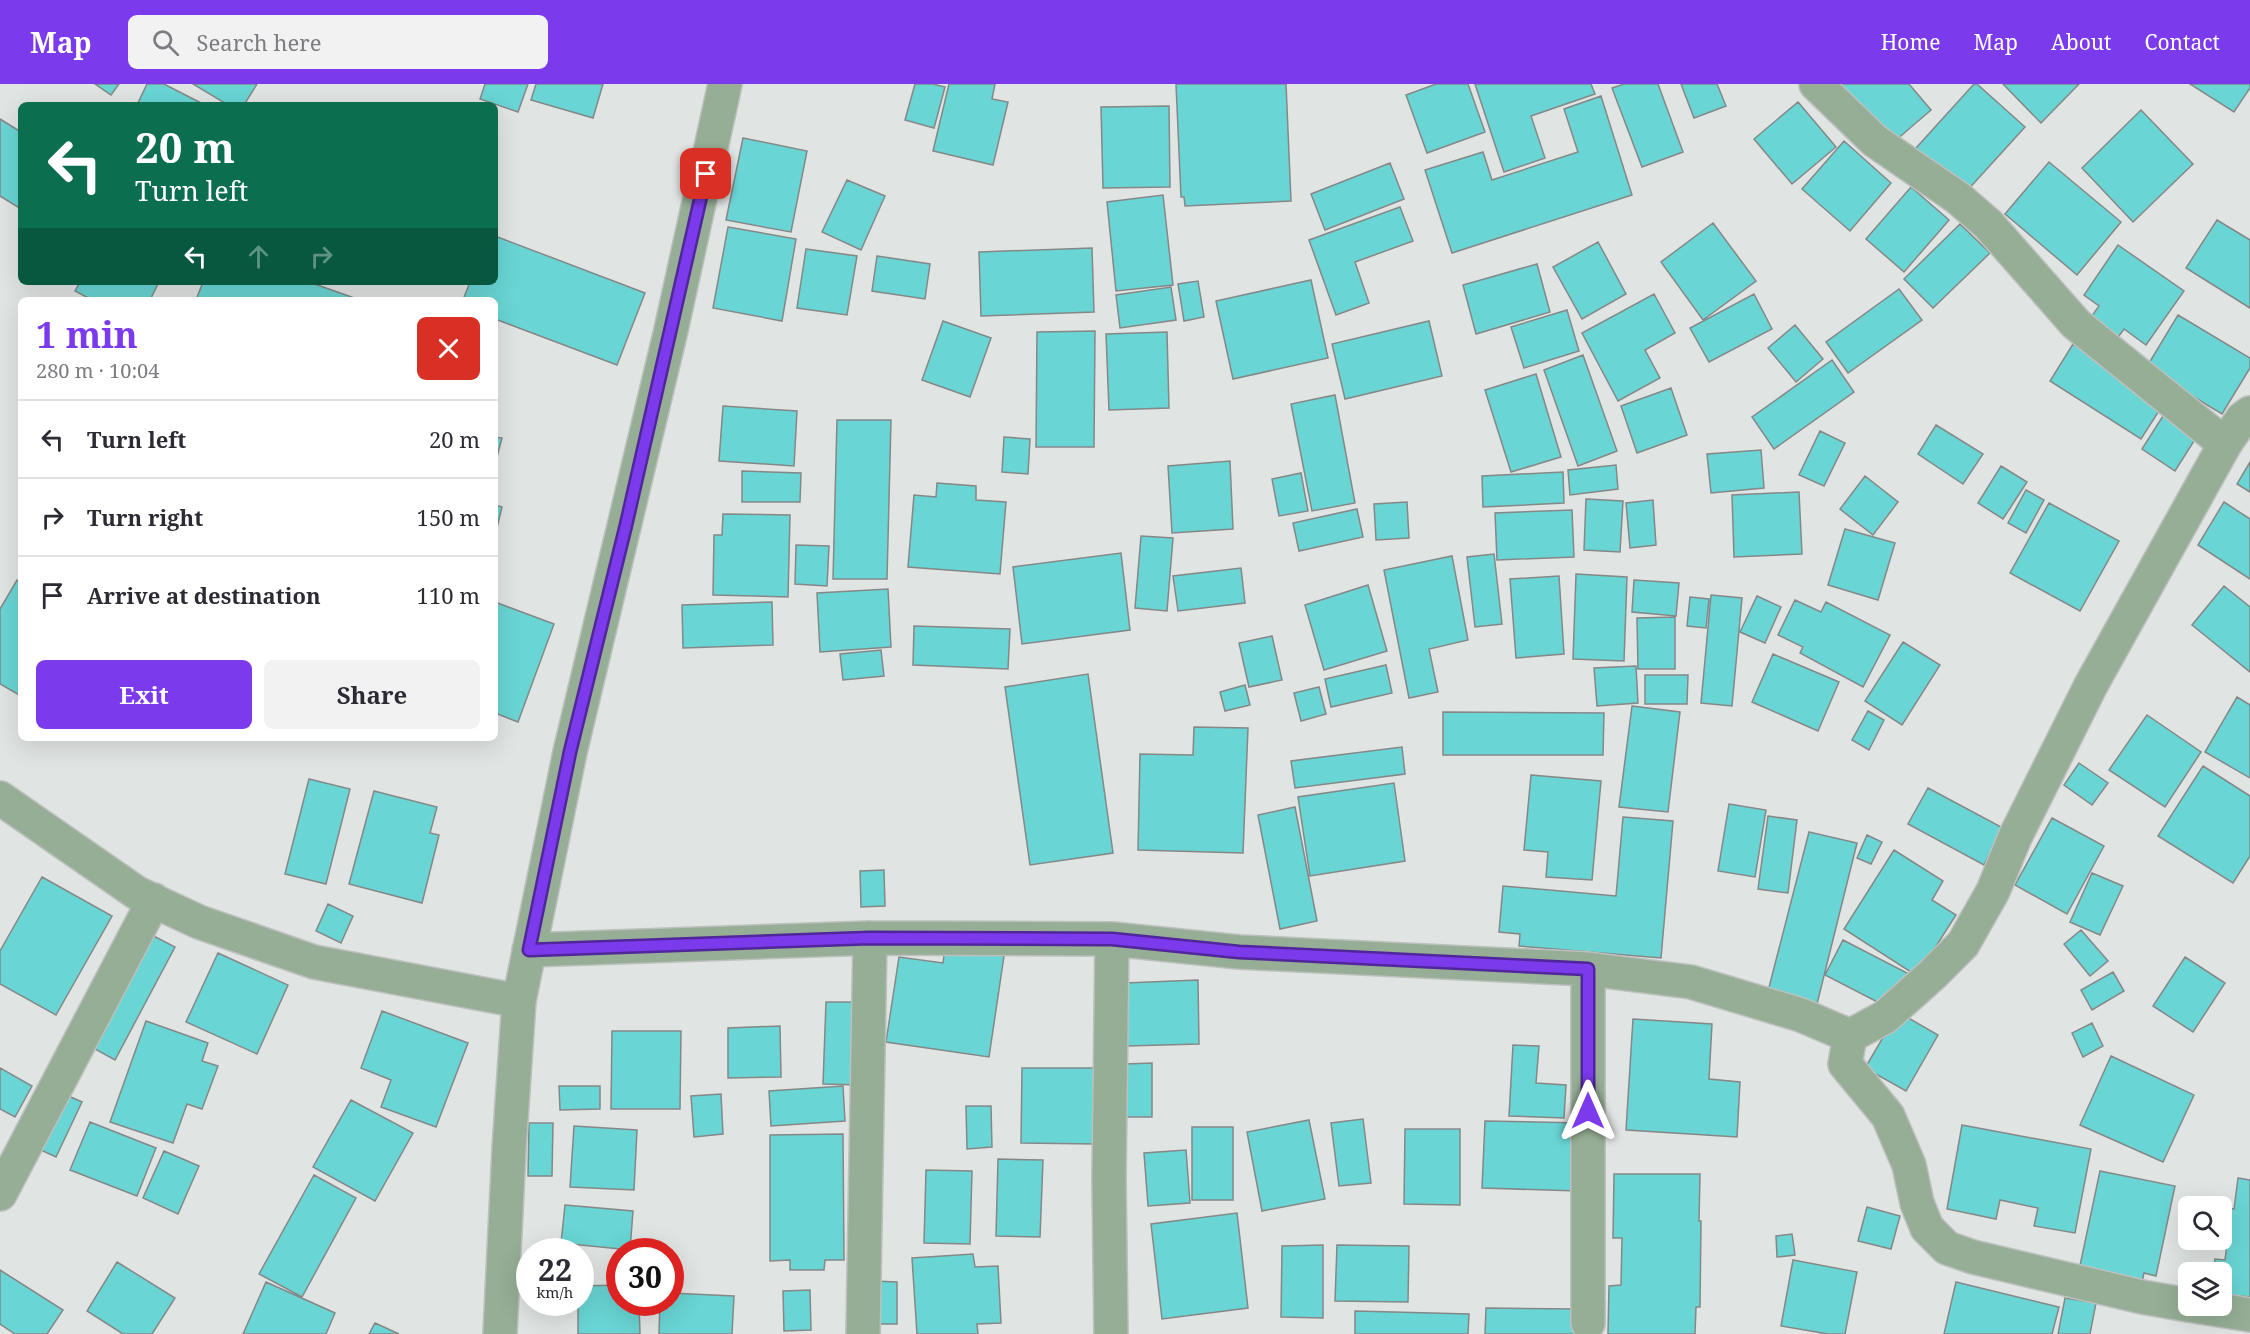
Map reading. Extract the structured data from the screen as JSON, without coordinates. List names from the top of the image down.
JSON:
{
  "page": {
    "header": "Map",
    "search": "Search here",
    "nav": [
      "Home",
      "Map",
      "About",
      "Contact"
    ],
    "turn": ["20 m", "Turn left"],
    "heading": ["1 min", "280 m · 10:04"],
    "list": [
      {
        "name": "Turn left",
        "value": "20 m"
      },
      {
        "name": "Turn right",
        "value": "150 m"
      },
      {
        "name": "Arrive at destination",
        "value": "110 m"
      }
    ],
    "buttons": ["Exit", "Share"],
    "speed": "22 km/h",
    "limit": "30"
  }
}
